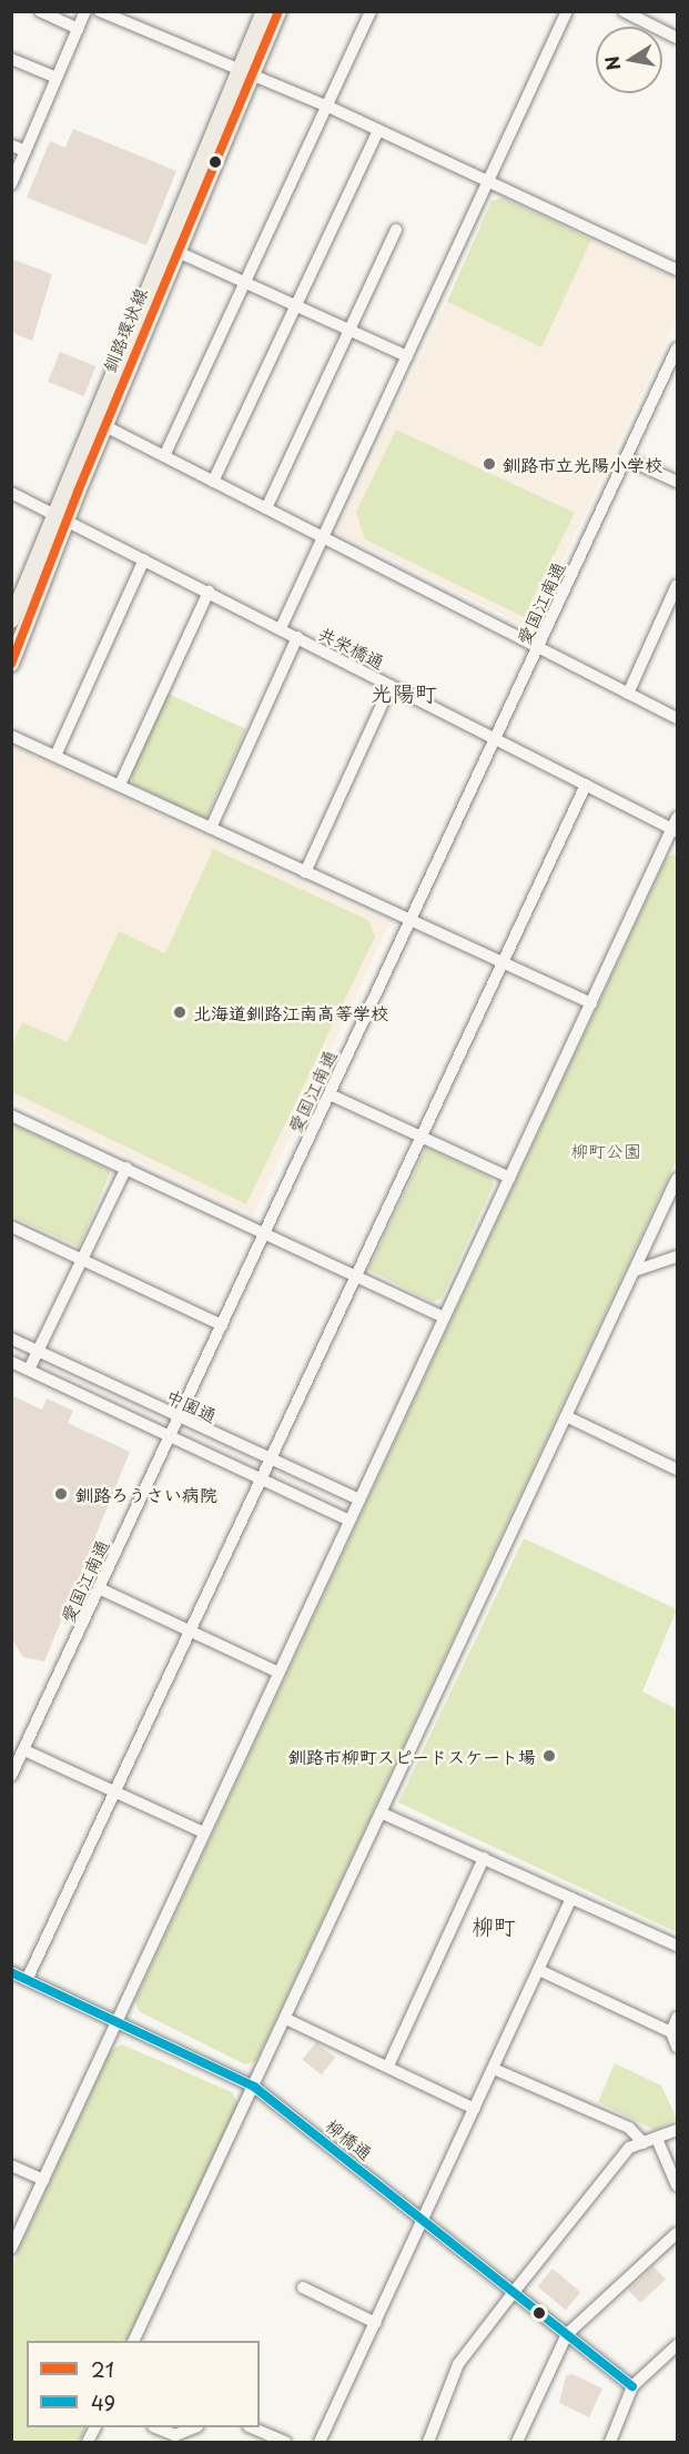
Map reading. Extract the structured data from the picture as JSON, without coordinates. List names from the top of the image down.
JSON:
{
  "streets": {
    "main road": ["釧路環状線"],
    "street": [
      "愛国江南通",
      "共栄橋通",
      "中園通",
      "柳橋通"
    ]
  },
  "crossings": [
    ["釧路環状線", "共栄橋通"],
    ["愛国江南通", "共栄橋通"],
    ["愛国江南通", "中園通"]
  ],
  "districts": ["光陽町", "柳町"],
  "parks": ["柳町公園"],
  "places": [
    "釧路市立光陽小学校",
    "北海道釧路江南高等学校",
    "釧路ろうさい病院",
    "釧路市柳町スピードスケート場"
  ],
  "lines": ["transit line 21", "transit line 49"],
  "legend": ["21", "49"],
  "north": "left"
}
